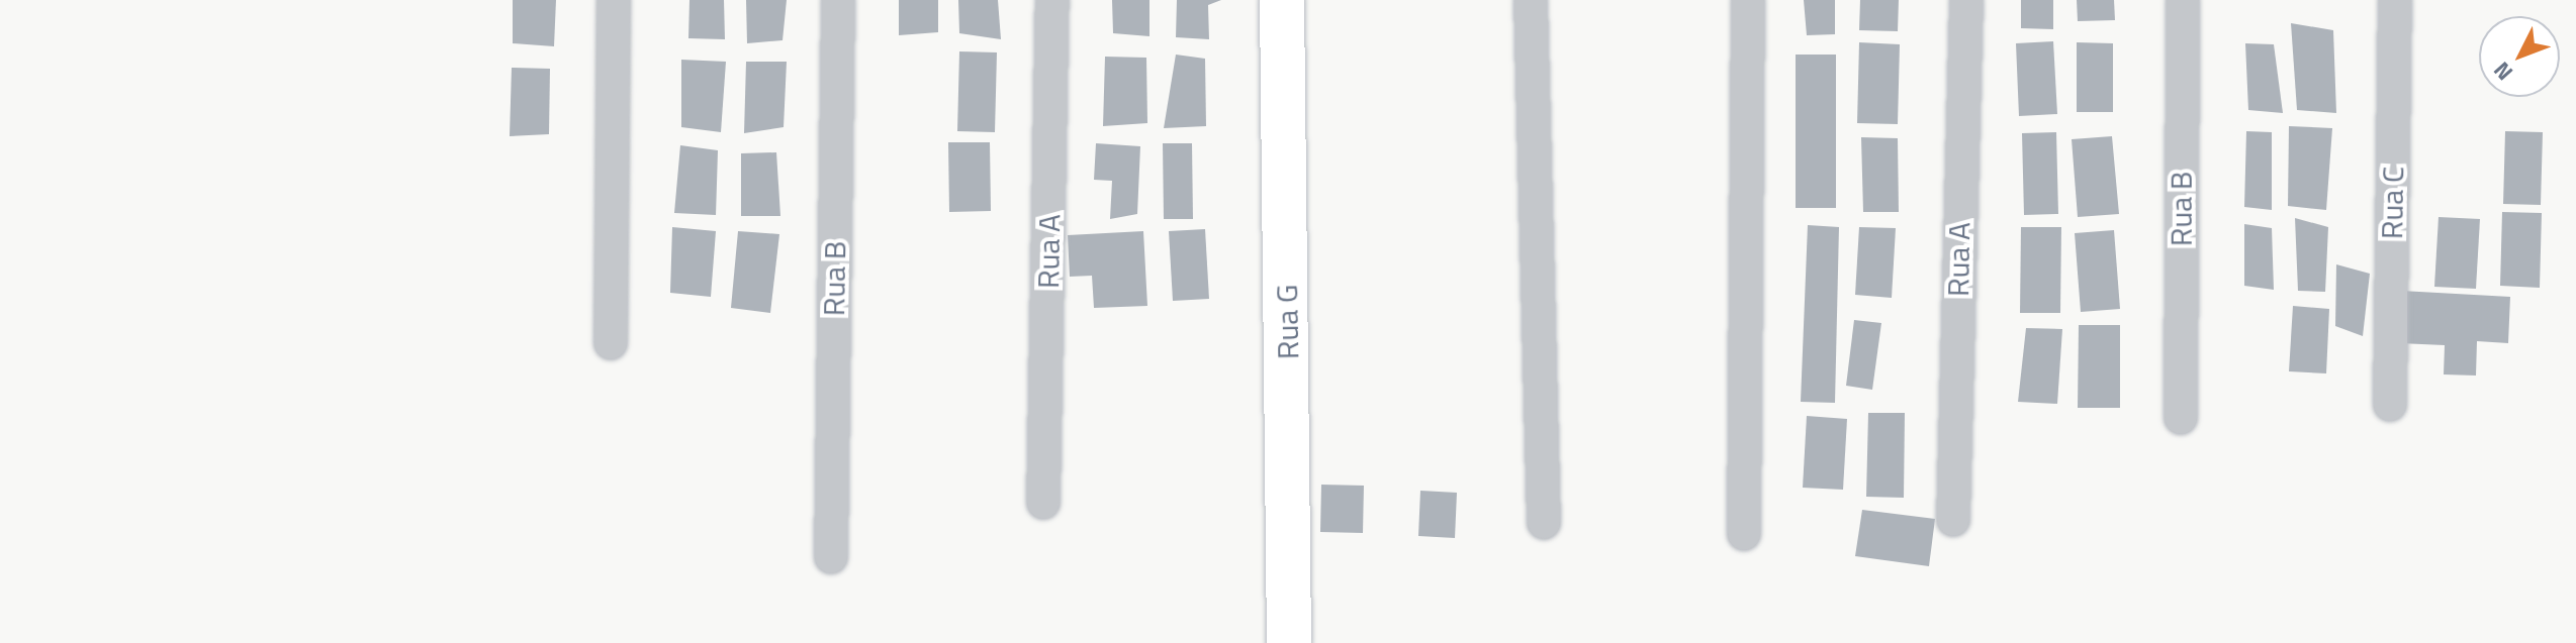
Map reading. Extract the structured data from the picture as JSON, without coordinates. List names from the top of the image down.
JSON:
{
  "streets": {
    "street": [
      "Rua C",
      "Rua B",
      "Rua A",
      "Rua G"
    ]
  },
  "north": "bottom left"
}
